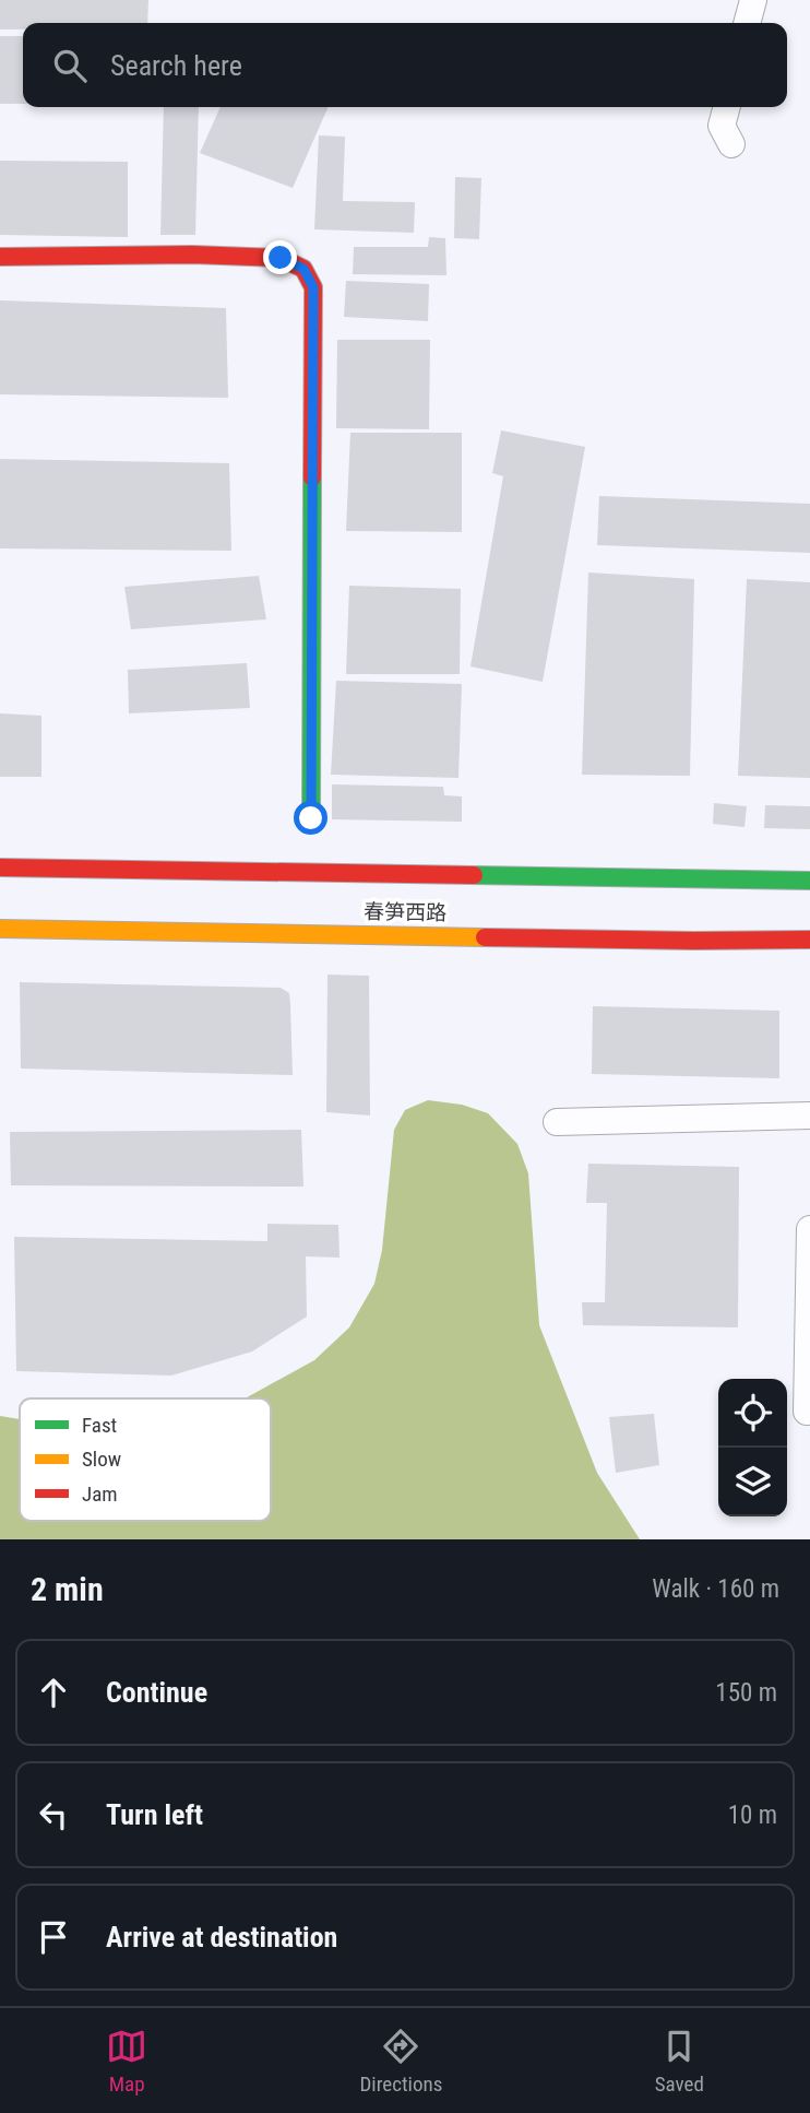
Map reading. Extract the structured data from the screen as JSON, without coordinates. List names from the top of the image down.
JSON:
{
  "streets": {
    "main road": ["春笋西路"]
  },
  "legend": ["Fast", "Slow", "Jam"],
  "page": {
    "search": "Search here",
    "heading": ["2 min", "Walk · 160 m"],
    "list": [
      ["Continue", "150 m"],
      ["Turn left", "10 m"],
      "Arrive at destination"
    ],
    "nav": ["Map", "Directions", "Saved"]
  }
}
